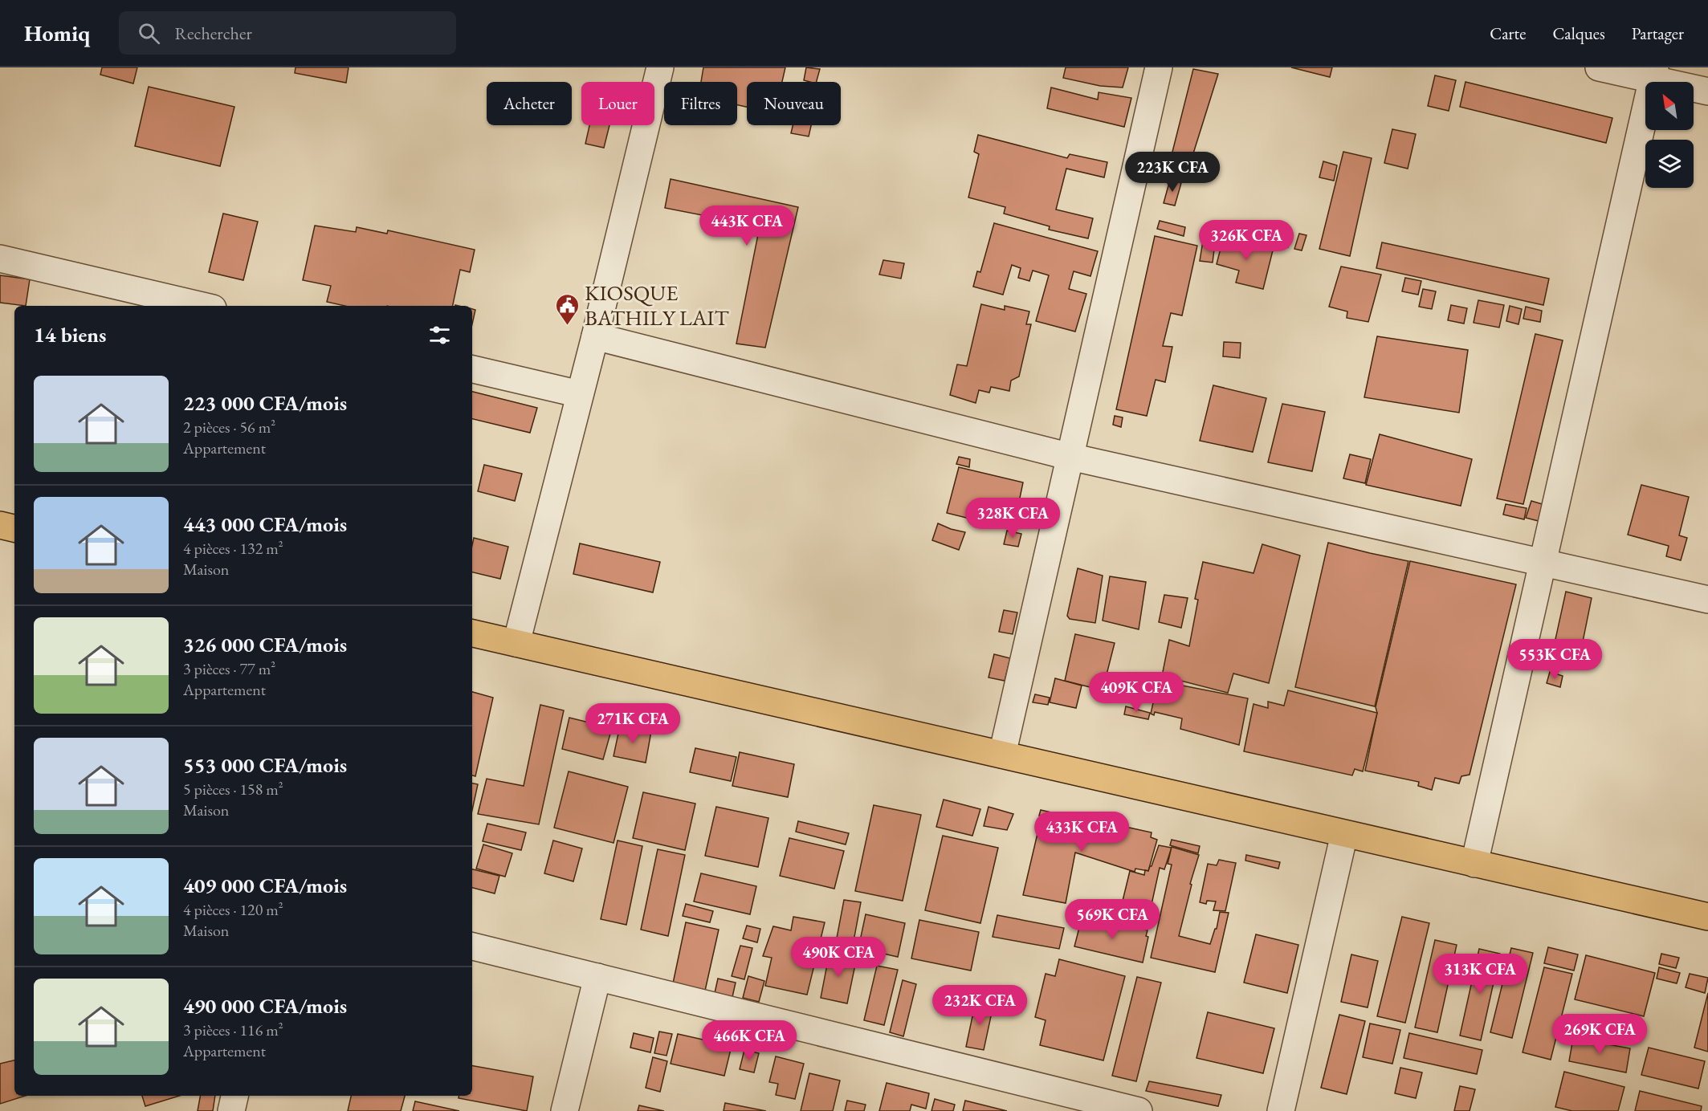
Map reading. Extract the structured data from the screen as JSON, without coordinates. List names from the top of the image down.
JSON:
{
  "places": {
    "public building": ["KIOSQUE BATHILY LAIT"]
  },
  "north": "top left",
  "page": {
    "header": "Homiq",
    "search": "Rechercher",
    "nav": ["Carte", "Calques", "Partager"],
    "chip": [
      "Acheter",
      "Louer",
      "Filtres",
      "Nouveau"
    ],
    "price": [
      "223K CFA",
      "443K CFA",
      "326K CFA",
      "328K CFA",
      "553K CFA",
      "409K CFA",
      "271K CFA",
      "433K CFA",
      "569K CFA",
      "490K CFA",
      "313K CFA",
      "232K CFA",
      "269K CFA",
      "466K CFA"
    ],
    "heading": "14 biens",
    "list": [
      {
        "name": "223 000 CFA/mois",
        "note": "2 pièces · 56 m² · Appartement"
      },
      {
        "name": "443 000 CFA/mois",
        "note": "4 pièces · 132 m² · Maison"
      },
      {
        "name": "326 000 CFA/mois",
        "note": "3 pièces · 77 m² · Appartement"
      },
      {
        "name": "553 000 CFA/mois",
        "note": "5 pièces · 158 m² · Maison"
      },
      {
        "name": "409 000 CFA/mois",
        "note": "4 pièces · 120 m² · Maison"
      },
      {
        "name": "490 000 CFA/mois",
        "note": "3 pièces · 116 m² · Appartement"
      }
    ]
  }
}
